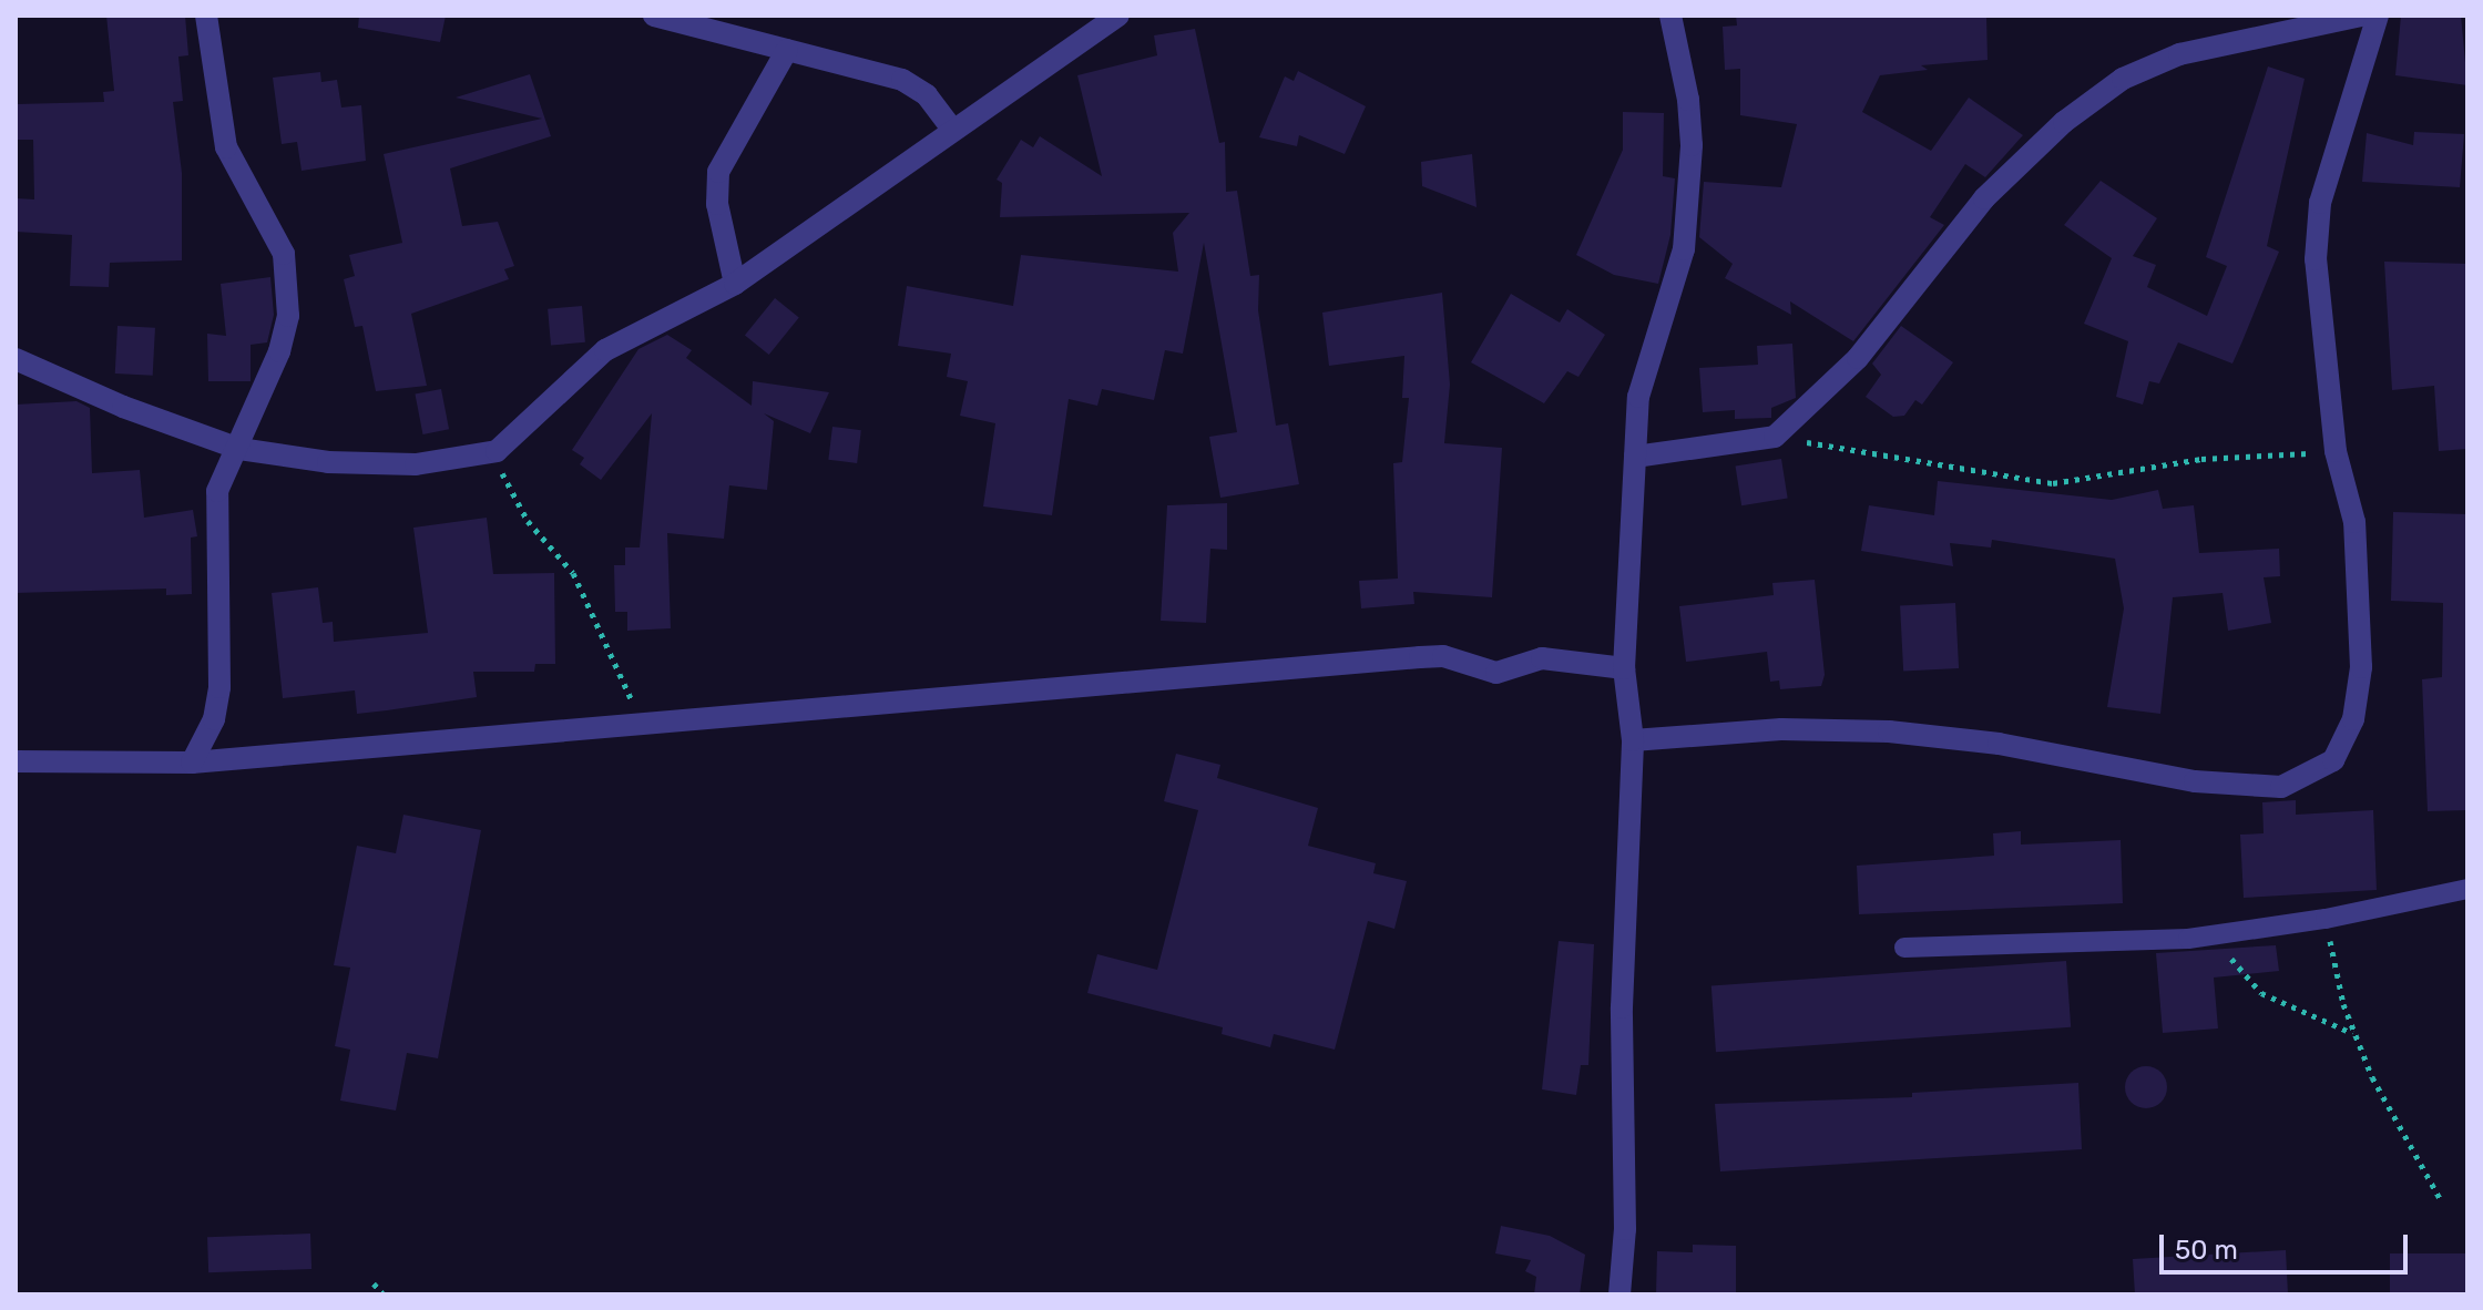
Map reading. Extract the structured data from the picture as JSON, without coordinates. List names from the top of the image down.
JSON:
{
  "scale_bar": "50 m"
}
